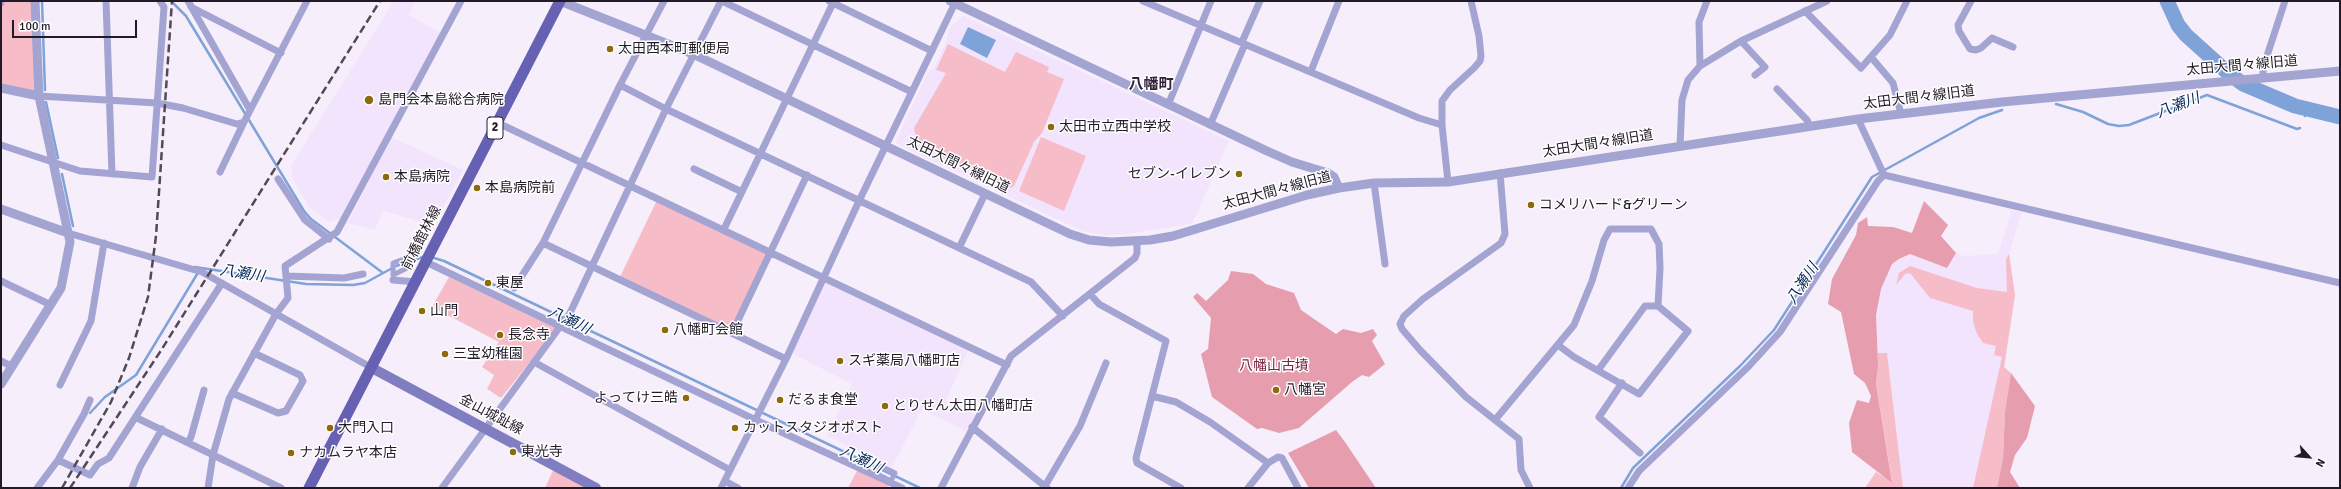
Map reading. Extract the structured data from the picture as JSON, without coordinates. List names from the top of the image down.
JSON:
{
  "streets": {
    "main road": ["2", "前橋館林線", "金山城趾線"],
    "street": ["太田大間々線旧道"]
  },
  "crossings": [
    ["太田大間々線旧道", "前橋館林線"],
    ["前橋館林線", "金山城趾線"]
  ],
  "districts": ["八幡町"],
  "water": ["八瀬川"],
  "parks": ["八幡山古墳"],
  "places": [
    "太田西本町郵便局",
    "島門会本島総合病院",
    "太田市立西中学校",
    "セブン-イレブン",
    "本島病院",
    "本島病院前",
    "コメリハード&グリーン",
    "東屋",
    "山門",
    "八幡町会館",
    "長念寺",
    "三宝幼稚園",
    "スギ薬局八幡町店",
    "八幡宮",
    "よってけ三皓",
    "だるま食堂",
    "とりせん太田八幡町店",
    "大門入口",
    "カットスタジオポスト",
    "東光寺",
    "ナカムラヤ本店"
  ],
  "scale_bar": "100 m",
  "north": "bottom right"
}
